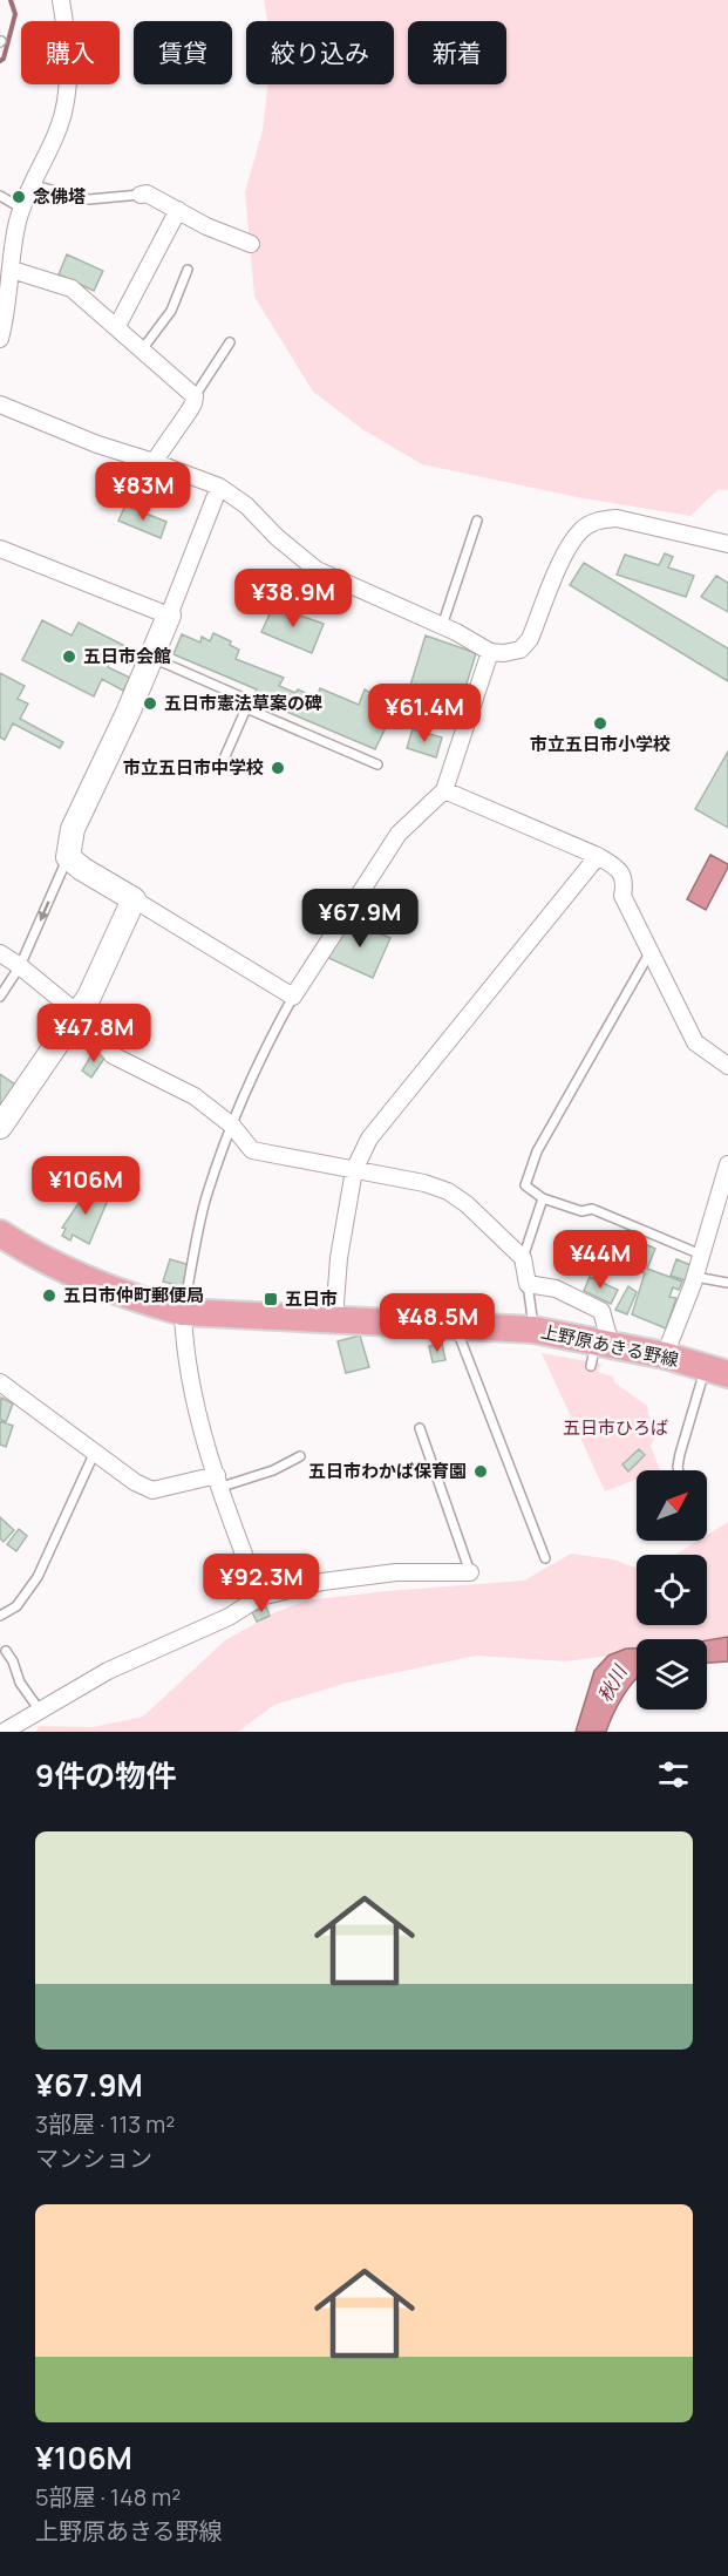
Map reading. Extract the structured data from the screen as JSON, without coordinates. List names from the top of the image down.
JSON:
{
  "streets": {
    "main road": ["上野原あきる野線"]
  },
  "water": ["秋川"],
  "parks": ["五日市ひろば"],
  "places": {
    "other": [
      "念佛塔",
      "五日市会館",
      "五日市憲法草案の碑",
      "市立五日市小学校",
      "市立五日市中学校",
      "五日市仲町郵便局",
      "五日市わかば保育園"
    ],
    "transit": ["五日市"]
  },
  "north": "top right",
  "page": {
    "chip": [
      "購入",
      "賃貸",
      "絞り込み",
      "新着"
    ],
    "price": [
      "¥83M",
      "¥38.9M",
      "¥61.4M",
      "¥67.9M",
      "¥47.8M",
      "¥106M",
      "¥44M",
      "¥48.5M",
      "¥92.3M"
    ],
    "heading": "9件の物件",
    "list": [
      {
        "name": "¥67.9M",
        "note": "3部屋 · 113 m² · マンション"
      },
      {
        "name": "¥106M",
        "note": "5部屋 · 148 m² · 上野原あきる野線"
      }
    ]
  }
}
